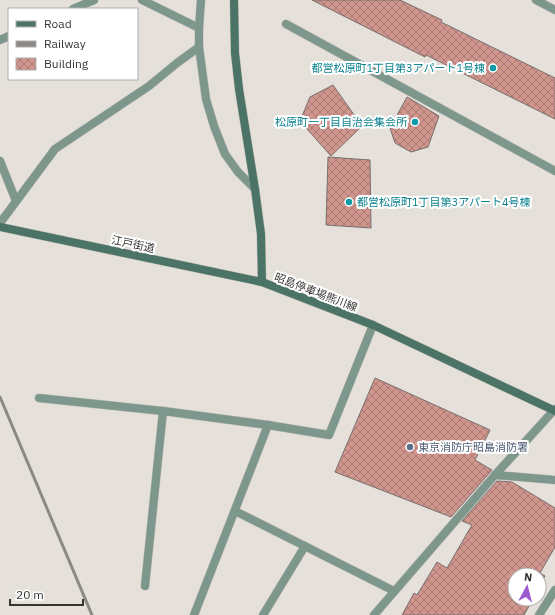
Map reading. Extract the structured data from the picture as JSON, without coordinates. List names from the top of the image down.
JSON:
{
  "streets": {
    "main road": ["江戸街道", "昭島停車場熊川線"]
  },
  "crossings": [
    ["江戸街道", "昭島停車場熊川線"]
  ],
  "places": [
    "都営松原町1丁目第3アパート1号棟",
    "松原町一丁目自治会集会所",
    "都営松原町1丁目第3アパート4号棟",
    "東京消防庁昭島消防署"
  ],
  "legend": ["Road", "Railway", "Building"],
  "scale_bar": "20 m",
  "north": "top"
}
